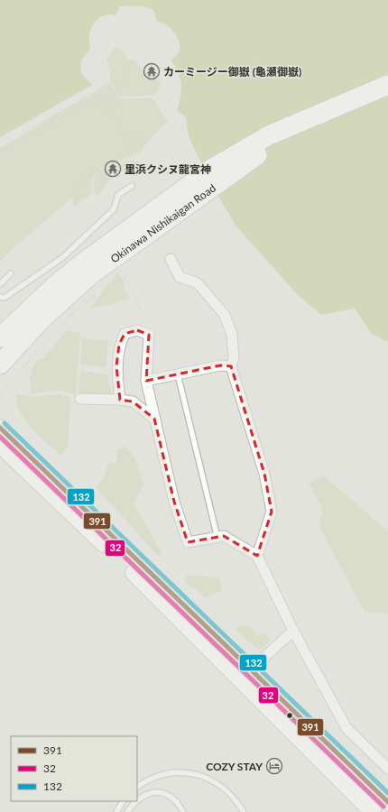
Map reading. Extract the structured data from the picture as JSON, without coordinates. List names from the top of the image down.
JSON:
{
  "streets": {
    "highway": ["Okinawa Nishikaigan Road"]
  },
  "places": {
    "temple": ["カーミージー御嶽 (龜瀬御嶽)", "里浜クシヌ龍宮神"],
    "hotel": ["COZY STAY"]
  },
  "lines": ["transit line 132", "transit line 391", "transit line 32"],
  "legend": ["391", "32", "132"]
}
